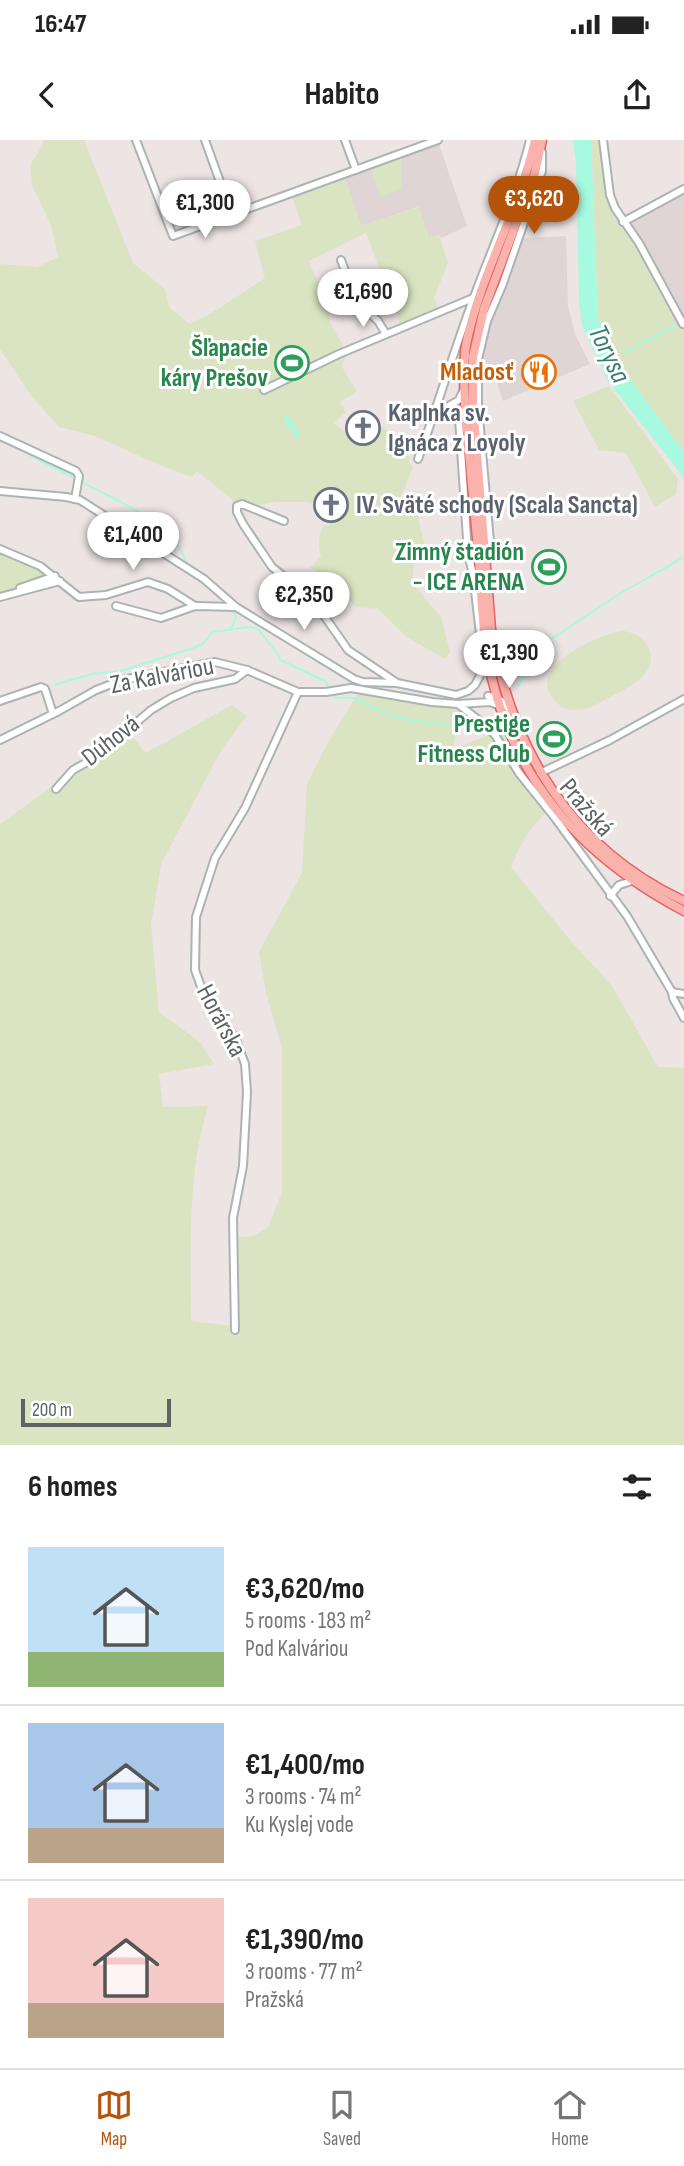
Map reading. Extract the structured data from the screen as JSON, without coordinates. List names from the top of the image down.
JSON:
{
  "streets": {
    "main road": ["Pražská"],
    "street": ["Za Kalváriou", "Dúhová", "Horárska"]
  },
  "crossings": [
    ["Za Kalváriou", "Dúhová"],
    ["Za Kalváriou", "Pražská"],
    ["Za Kalváriou", "Horárska"]
  ],
  "water": ["Torysa"],
  "places": {
    "sports": ["Šľapacie káry Prešov", "Zimný štadión - ICE ARENA", "Prestige Fitness Club"],
    "restaurant": ["Mladosť"],
    "church": ["Kaplnka sv. Ignáca z Loyoly", "IV. Sväté schody (Scala Sancta)"]
  },
  "scale_bar": "200 m",
  "page": {
    "status": "16:47",
    "header": "Habito",
    "price": [
      "€3,620",
      "€1,300",
      "€1,690",
      "€1,400",
      "€2,350",
      "€1,390"
    ],
    "scale": "200 m",
    "heading": "6 homes",
    "list": [
      {
        "name": "€3,620/mo",
        "note": "5 rooms · 183 m² · Pod Kalváriou"
      },
      {
        "name": "€1,400/mo",
        "note": "3 rooms · 74 m² · Ku Kyslej vode"
      },
      {
        "name": "€1,390/mo",
        "note": "3 rooms · 77 m² · Pražská"
      }
    ],
    "tabs": ["Map", "Saved", "Home"]
  }
}
